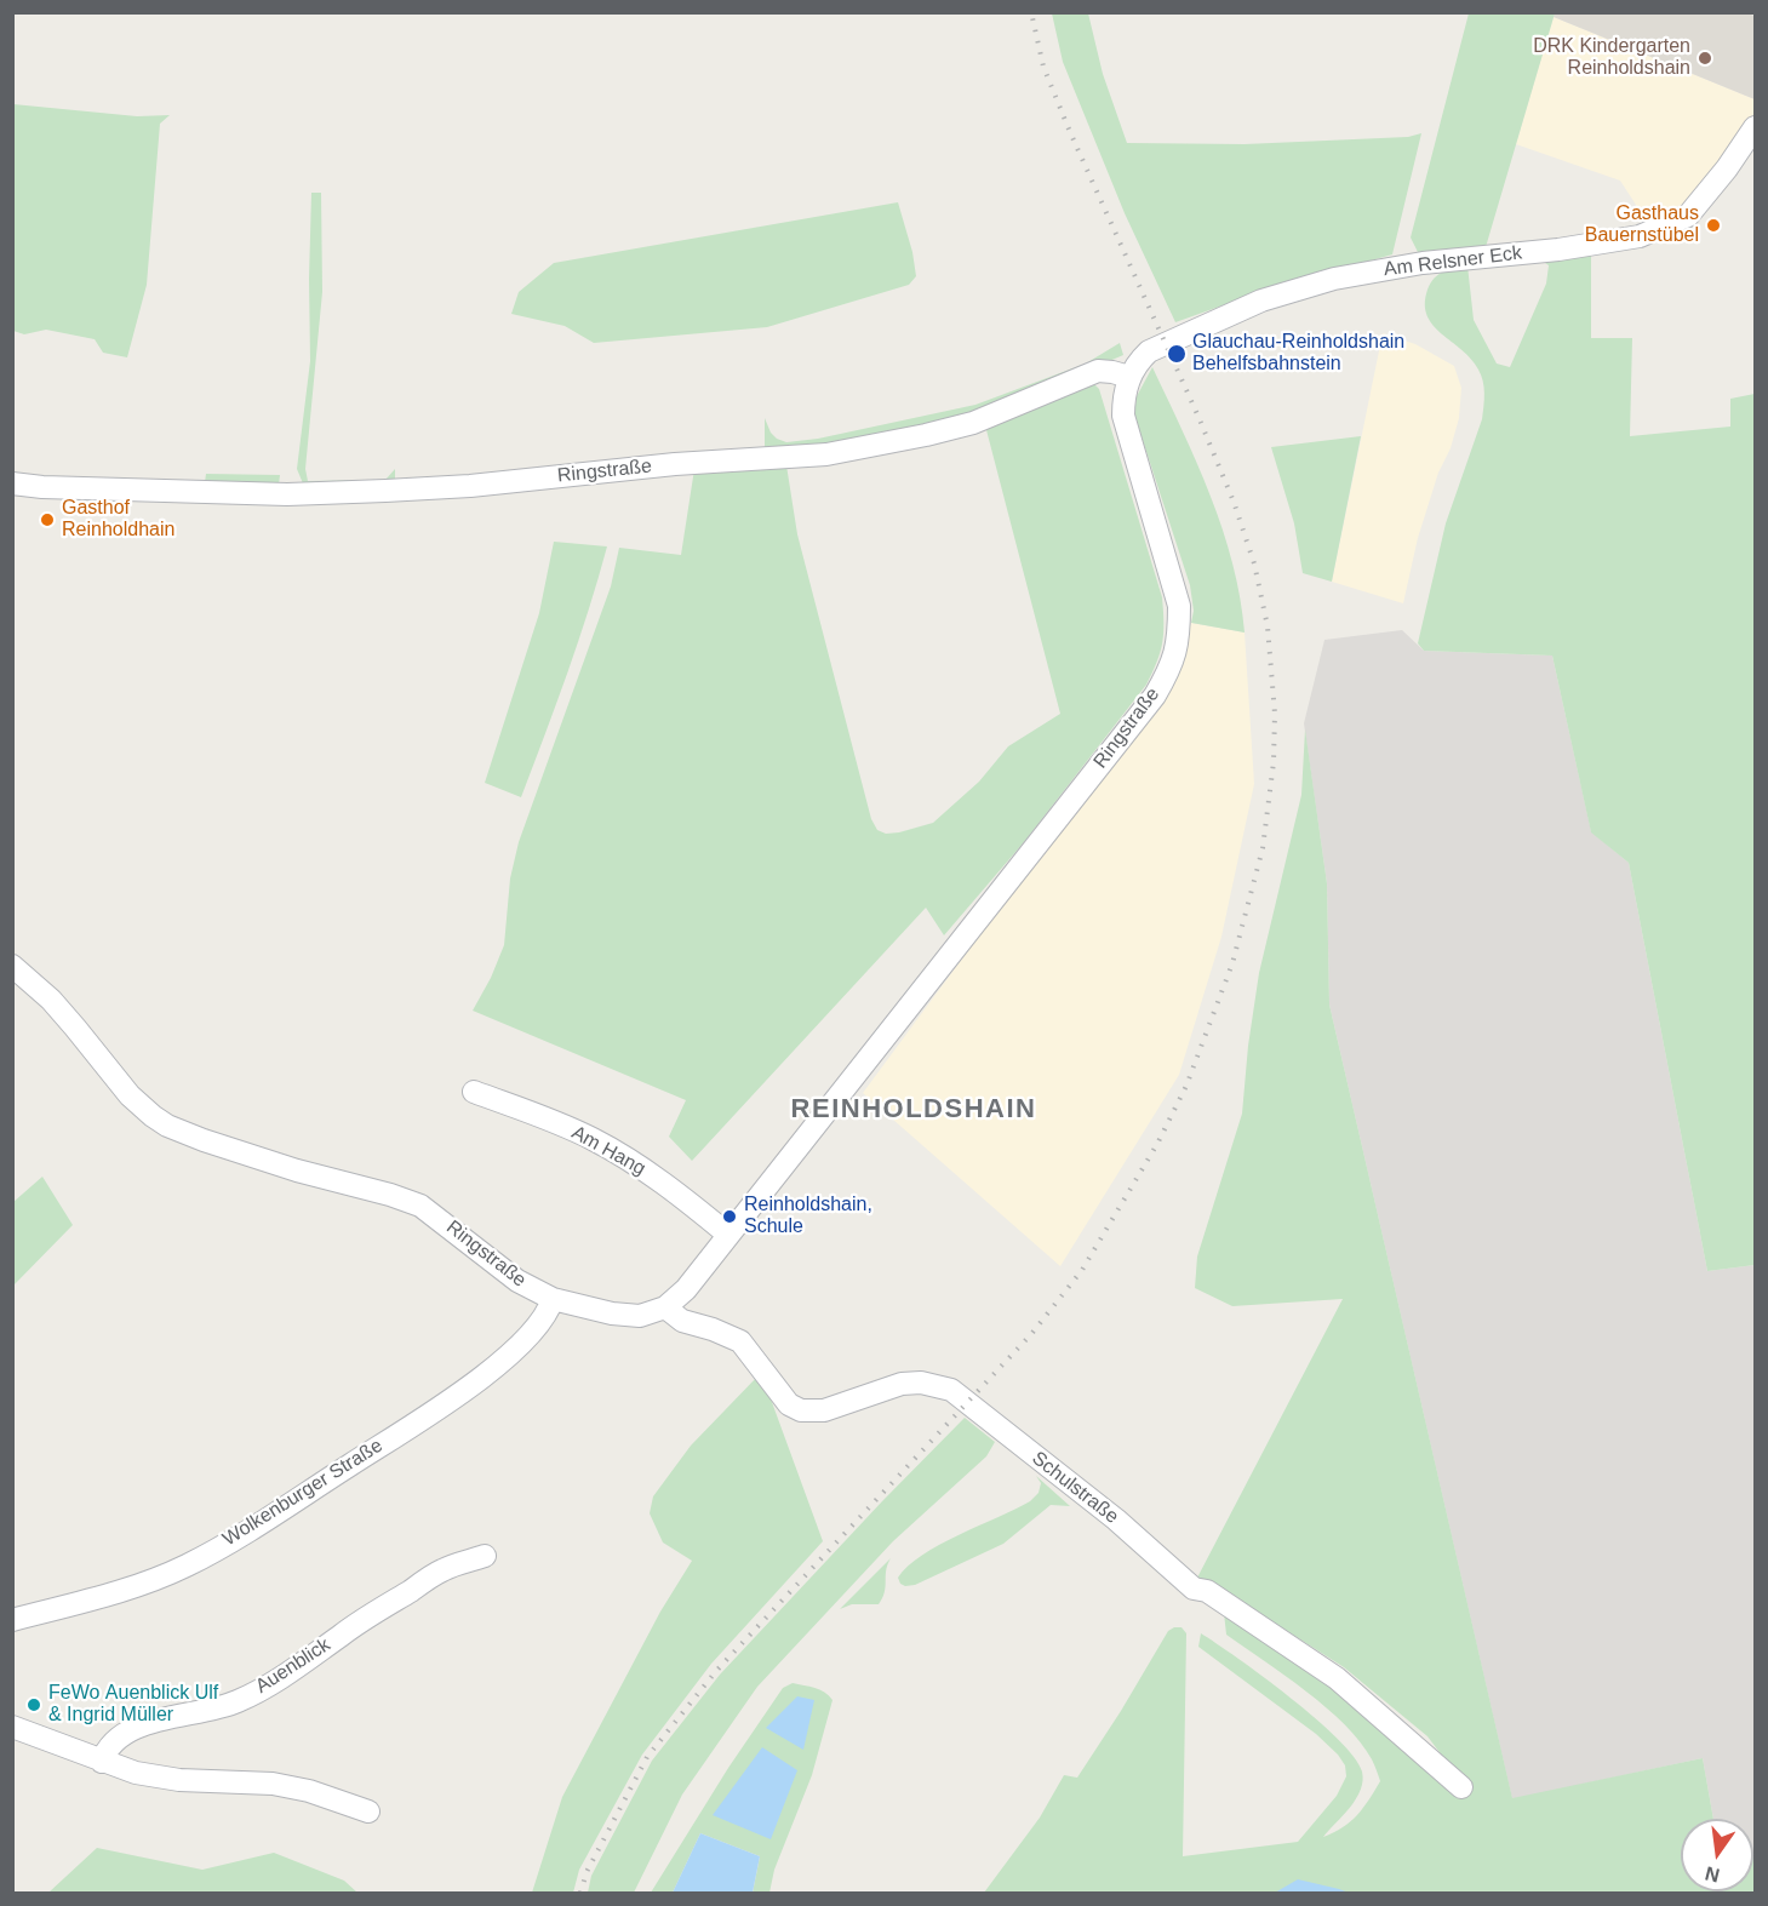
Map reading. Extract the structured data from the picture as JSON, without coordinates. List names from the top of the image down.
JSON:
{
  "streets": {
    "street": [
      "Am Relsner Eck",
      "Ringstraße",
      "Am Hang",
      "Schulstraße",
      "Wolkenburger Straße",
      "Auenblick"
    ]
  },
  "crossings": [
    ["Am Relsner Eck", "Ringstraße"],
    ["Ringstraße", "Am Hang"],
    ["Ringstraße", "Schulstraße"],
    ["Ringstraße", "Wolkenburger Straße"]
  ],
  "districts": ["REINHOLDSHAIN"],
  "places": [
    "DRK Kindergarten Reinholdshain",
    "Gasthaus Bauernstübel",
    "Glauchau-Reinholdshain Behelfsbahnstein",
    "Gasthof Reinholdhain",
    "Reinholdshain, Schule",
    "FeWo Auenblick Ulf & Ingrid Müller"
  ],
  "north": "bottom"
}
